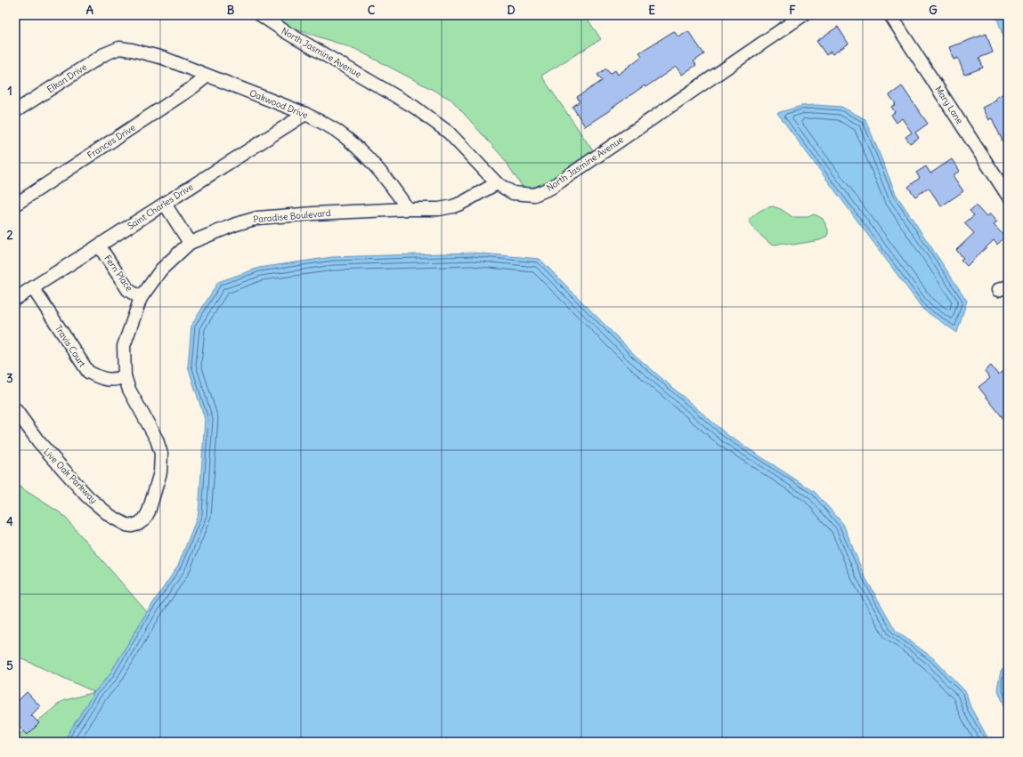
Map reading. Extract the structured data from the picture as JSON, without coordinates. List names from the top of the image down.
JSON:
{
  "streets": {
    "street": [
      "North Jasmine Avenue",
      "Elkan Drive",
      "Oakwood Drive",
      "Mary Lane",
      "Frances Drive",
      "Saint Charles Drive",
      "Paradise Boulevard",
      "Fern Place",
      "Travis Court",
      "Live Oak Parkway"
    ]
  },
  "crossings": [
    ["North Jasmine Avenue", "Paradise Boulevard"],
    ["Elkan Drive", "Oakwood Drive"],
    ["Oakwood Drive", "Frances Drive"],
    ["Oakwood Drive", "Saint Charles Drive"],
    ["Oakwood Drive", "Paradise Boulevard"],
    ["Saint Charles Drive", "Fern Place"],
    ["Saint Charles Drive", "Travis Court"],
    ["Paradise Boulevard", "Fern Place"],
    ["Paradise Boulevard", "Travis Court"],
    ["Paradise Boulevard", "Live Oak Parkway"]
  ],
  "grid": {
    "columns": [
      "A",
      "B",
      "C",
      "D",
      "E",
      "F",
      "G"
    ],
    "rows": [
      "1",
      "2",
      "3",
      "4",
      "5"
    ]
  }
}
